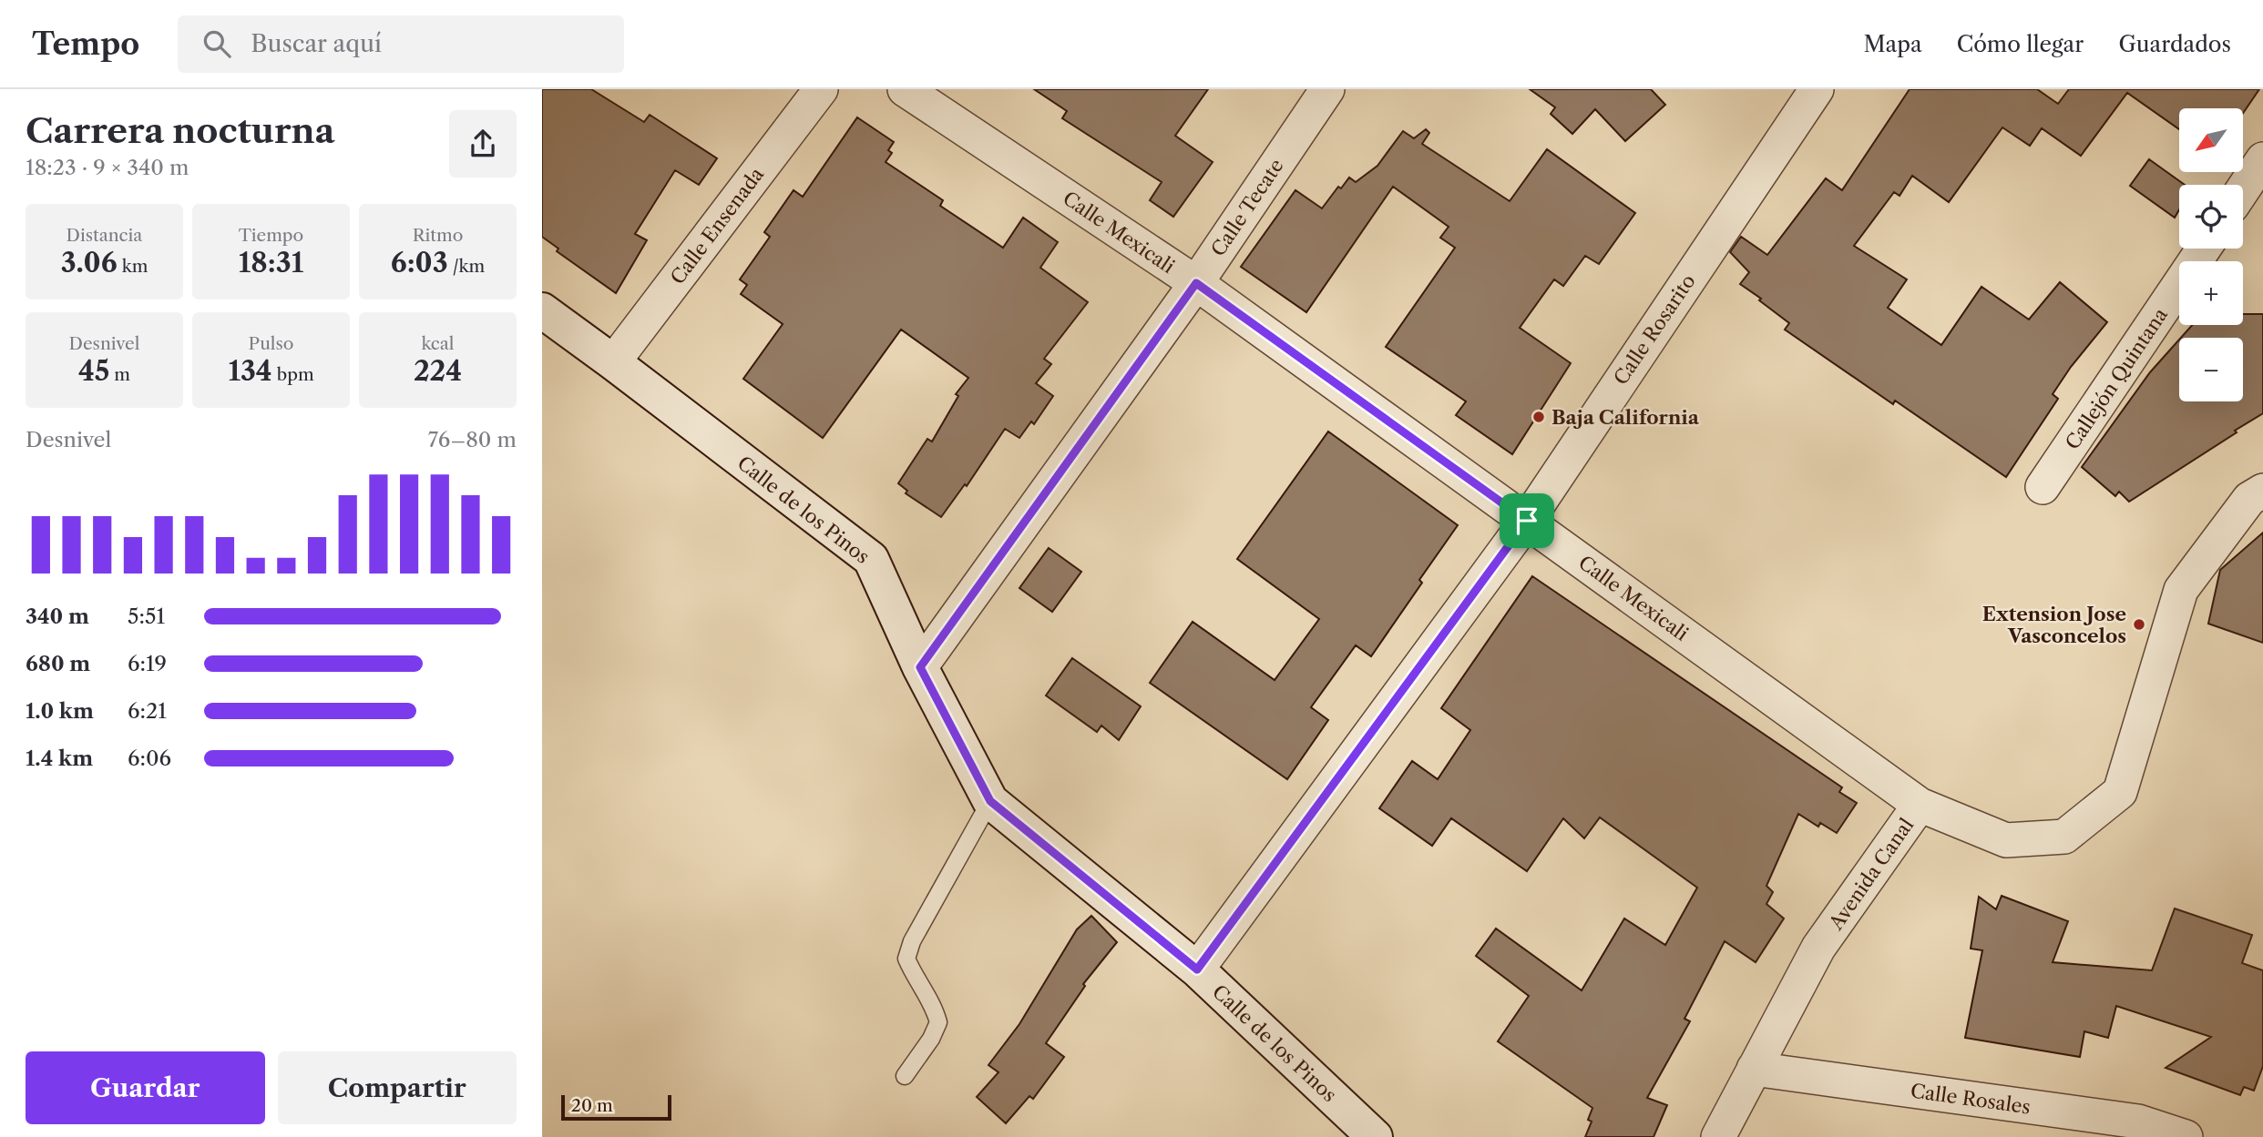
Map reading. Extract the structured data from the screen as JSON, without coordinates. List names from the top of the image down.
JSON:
{
  "streets": {
    "street": [
      "Calle Tecate",
      "Calle Ensenada",
      "Calle Mexicali",
      "Calle Rosarito",
      "Callejón Quintana",
      "Calle de los Pinos",
      "Avenida Canal",
      "Calle Rosales"
    ]
  },
  "crossings": [
    ["Calle Tecate", "Calle Mexicali"],
    ["Calle Tecate", "Calle de los Pinos"],
    ["Calle Ensenada", "Calle de los Pinos"],
    ["Calle Mexicali", "Calle Rosarito"],
    ["Calle Mexicali", "Avenida Canal"],
    ["Calle Rosarito", "Calle de los Pinos"],
    ["Avenida Canal", "Calle Rosales"]
  ],
  "places": ["Baja California", "Extension Jose Vasconcelos"],
  "scale_bar": "20 m",
  "north": "bottom left",
  "page": {
    "header": "Tempo",
    "search": "Buscar aquí",
    "nav": ["Mapa", "Cómo llegar", "Guardados"],
    "heading": ["Carrera nocturna", "18:23 · 9 × 340 m"],
    "map_buttons": ["+", "−"],
    "stats": [
      ["Distancia", "3.06 km"],
      ["Tiempo", "18:31"],
      ["Ritmo", "6:03 /km"],
      ["Desnivel", "45 m"],
      ["Pulso", "134 bpm"],
      ["kcal", "224"]
    ],
    "chart": ["Desnivel", "76–80 m"],
    "list": [
      {
        "name": "340 m",
        "note": "5:51"
      },
      {
        "name": "680 m",
        "note": "6:19"
      },
      {
        "name": "1.0 km",
        "note": "6:21"
      },
      {
        "name": "1.4 km",
        "note": "6:06"
      }
    ],
    "buttons": ["Guardar", "Compartir"],
    "scale": "20 m"
  }
}
